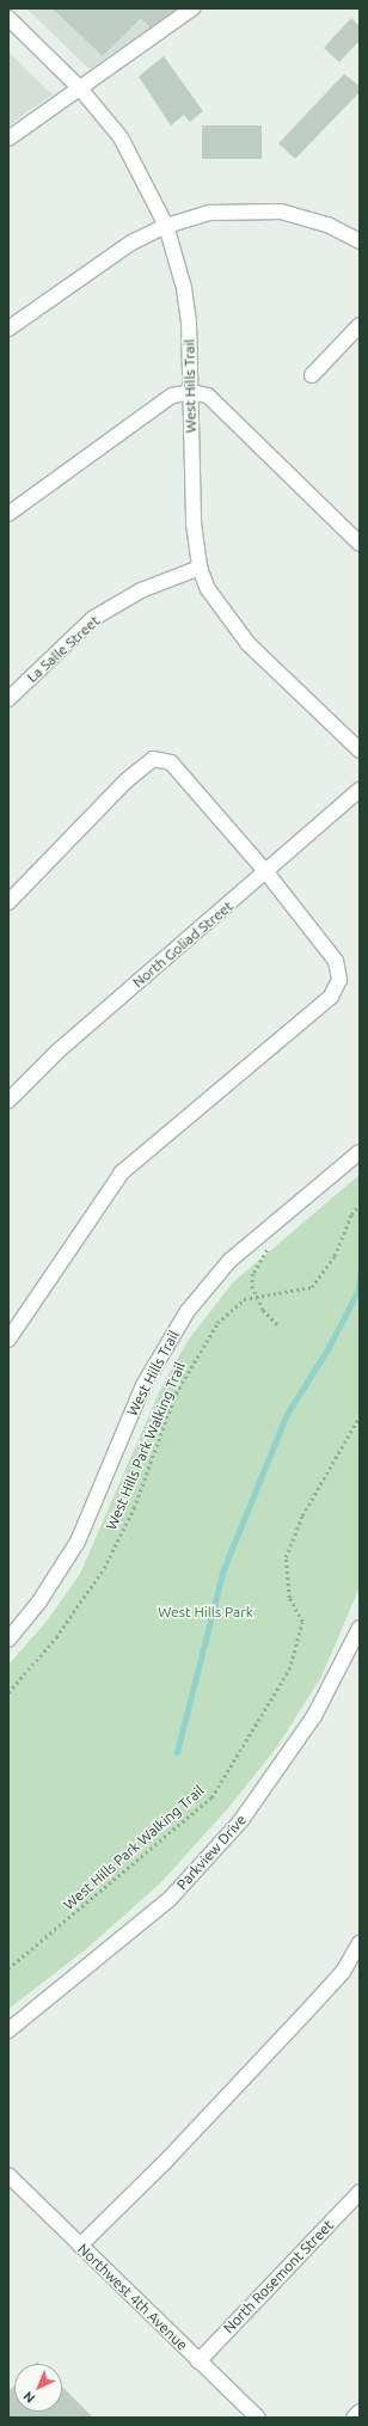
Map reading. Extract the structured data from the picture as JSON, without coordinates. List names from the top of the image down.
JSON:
{
  "streets": {
    "street": [
      "West Hills Trail",
      "La Salle Street",
      "North Goliad Street",
      "Parkview Drive",
      "North Rosemont Street",
      "Northwest 4th Avenue"
    ],
    "path": ["West Hills Park Walking Trail"]
  },
  "crossings": [
    ["West Hills Trail", "La Salle Street"],
    ["North Rosemont Street", "Northwest 4th Avenue"]
  ],
  "parks": ["West Hills Park"],
  "north": "bottom left"
}
